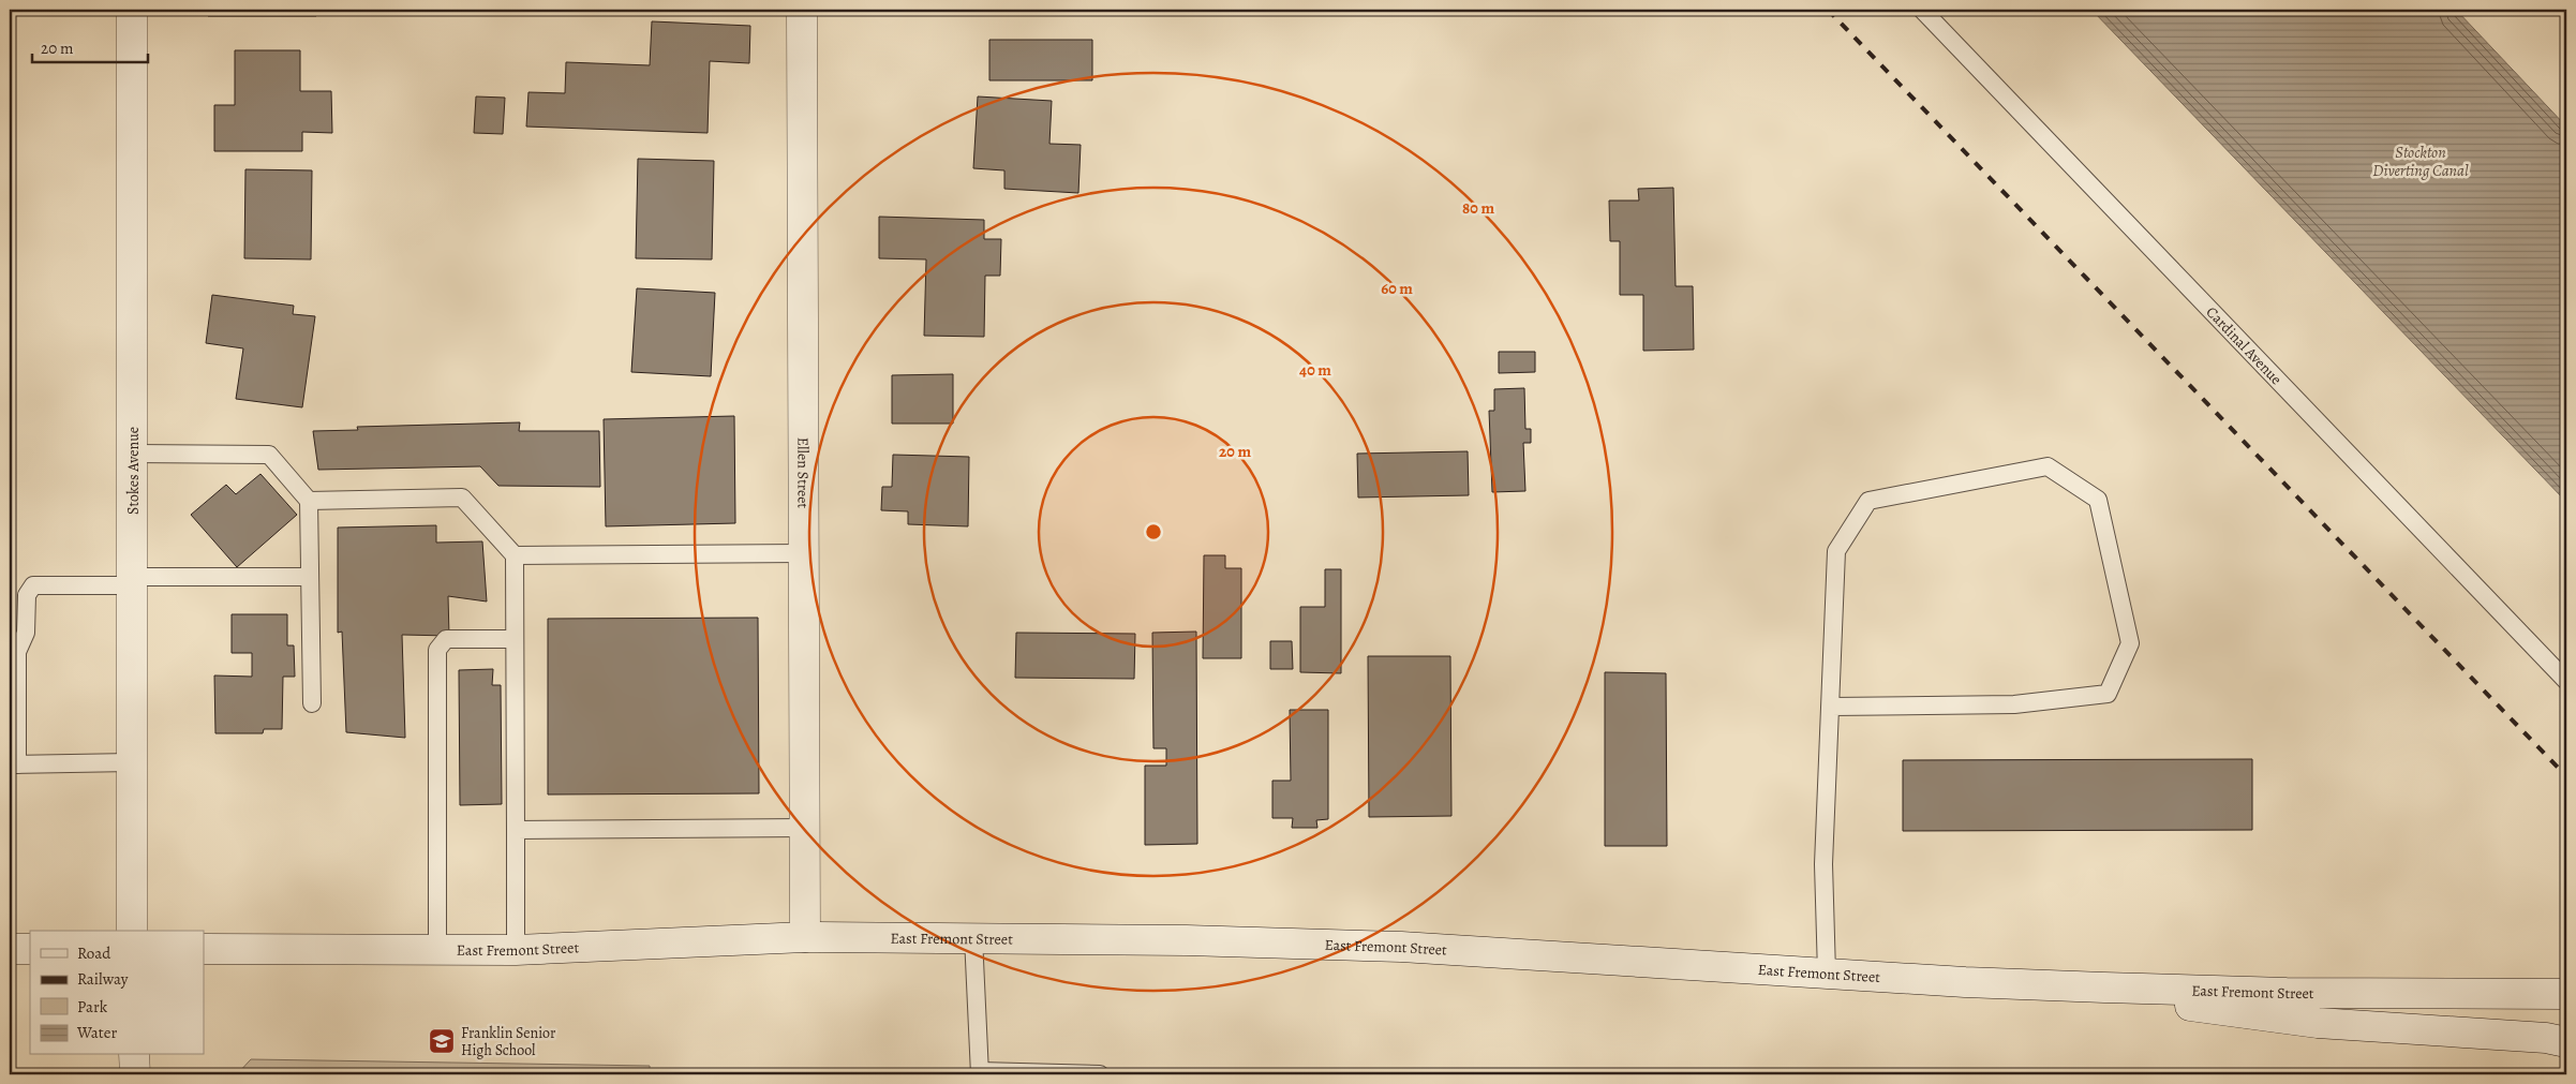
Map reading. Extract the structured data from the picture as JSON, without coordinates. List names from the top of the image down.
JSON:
{
  "streets": {
    "main road": ["Stokes Avenue", "Ellen Street", "East Fremont Street"],
    "lane": ["Cardinal Avenue"]
  },
  "crossings": [
    ["Ellen Street", "East Fremont Street"]
  ],
  "water": ["Stockton Diverting Canal"],
  "places": {
    "school or university": ["Franklin Senior High School"]
  },
  "legend": [
    "Road",
    "Railway",
    "Park",
    "Water"
  ],
  "scale_bar": "20 m",
  "rings": [
    "80 m",
    "60 m",
    "40 m",
    "20 m"
  ]
}
